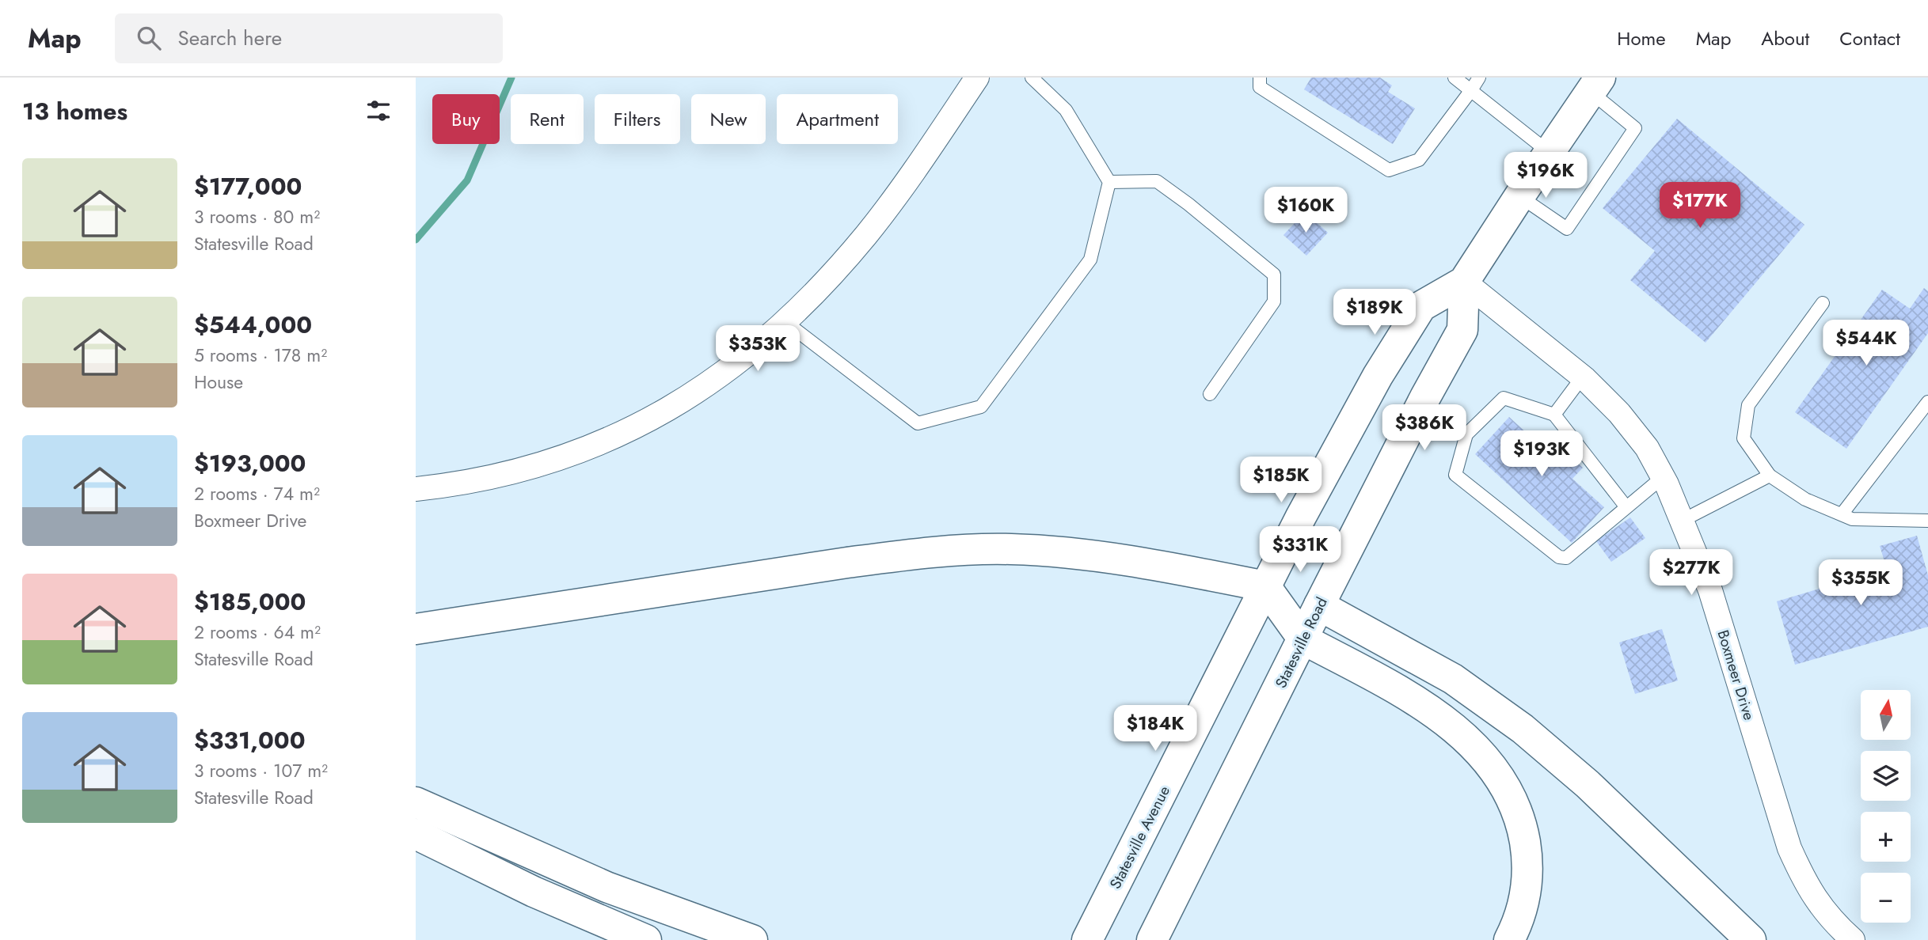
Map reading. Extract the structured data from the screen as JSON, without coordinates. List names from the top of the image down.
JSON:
{
  "streets": {
    "main road": ["Statesville Road", "Statesville Avenue"],
    "street": ["Boxmeer Drive"]
  },
  "crossings": [
    ["Statesville Road", "Boxmeer Drive"]
  ],
  "north": "top",
  "page": {
    "header": "Map",
    "search": "Search here",
    "nav": [
      "Home",
      "Map",
      "About",
      "Contact"
    ],
    "heading": "13 homes",
    "chip": [
      "Buy",
      "Rent",
      "Filters",
      "New",
      "Apartment"
    ],
    "list": [
      {
        "name": "$177,000",
        "note": "3 rooms · 80 m² · Statesville Road"
      },
      {
        "name": "$544,000",
        "note": "5 rooms · 178 m² · House"
      },
      {
        "name": "$193,000",
        "note": "2 rooms · 74 m² · Boxmeer Drive"
      },
      {
        "name": "$185,000",
        "note": "2 rooms · 64 m² · Statesville Road"
      },
      {
        "name": "$331,000",
        "note": "3 rooms · 107 m² · Statesville Road"
      }
    ],
    "price": [
      "$196K",
      "$177K",
      "$160K",
      "$189K",
      "$544K",
      "$353K",
      "$386K",
      "$193K",
      "$185K",
      "$331K",
      "$277K",
      "$355K",
      "$184K"
    ],
    "map_buttons": ["+", "−"]
  }
}
